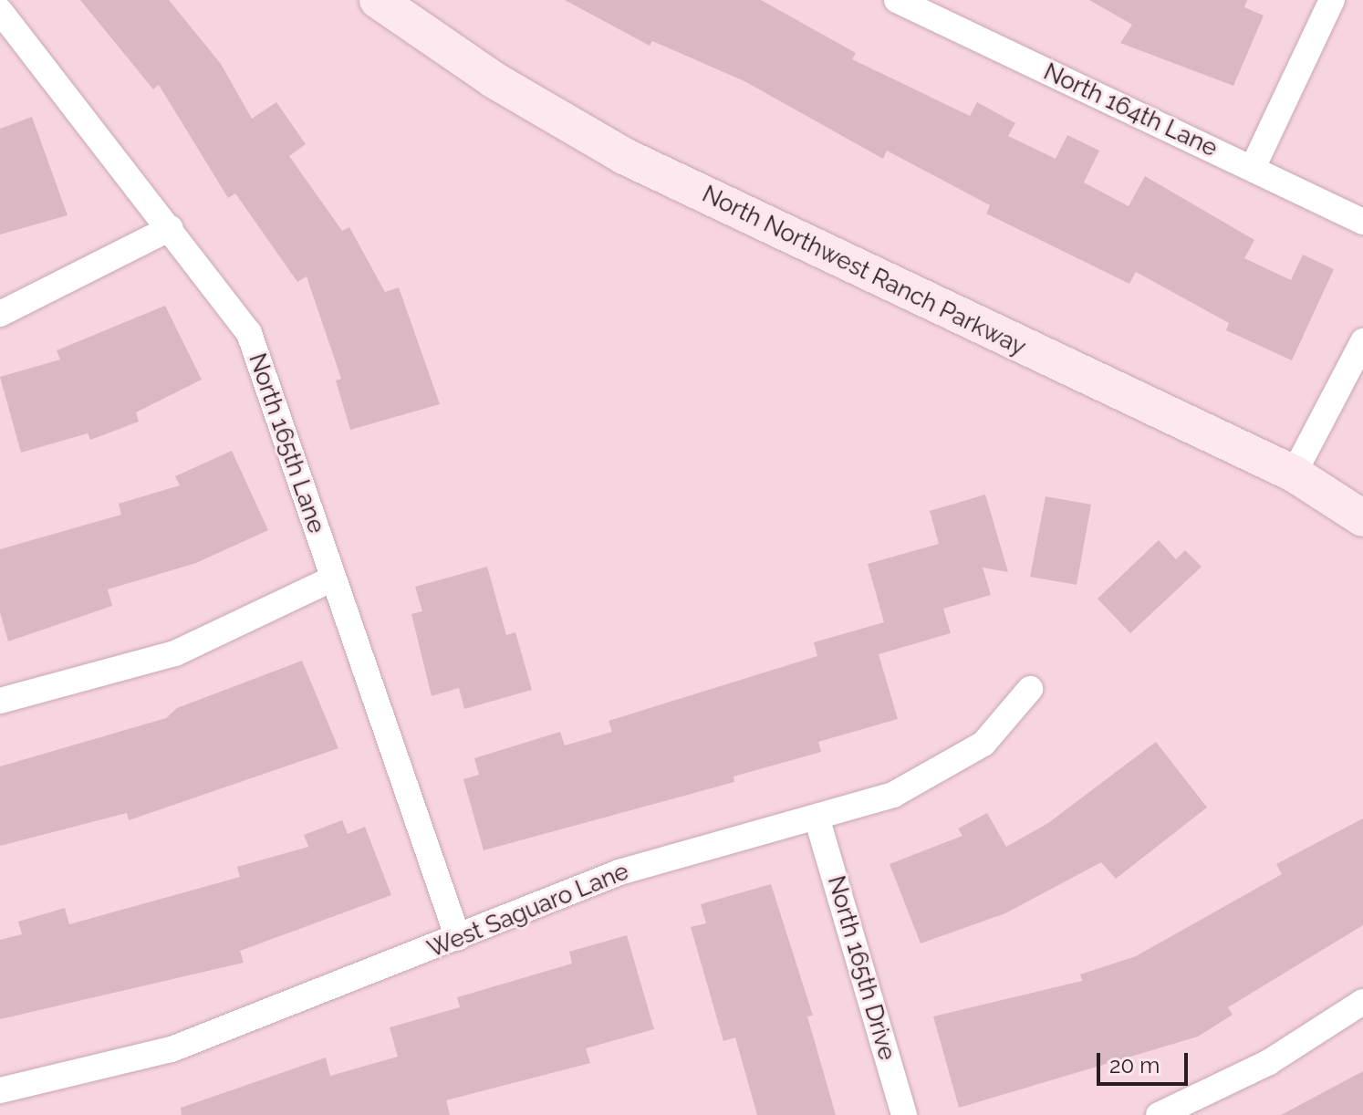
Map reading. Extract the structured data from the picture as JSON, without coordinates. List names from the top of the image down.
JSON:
{
  "streets": {
    "main road": ["North Northwest Ranch Parkway"],
    "street": [
      "North 164th Lane",
      "North 165th Lane",
      "West Saguaro Lane",
      "North 165th Drive"
    ]
  },
  "crossings": [
    ["North 165th Lane", "West Saguaro Lane"],
    ["West Saguaro Lane", "North 165th Drive"]
  ],
  "scale_bar": "20 m"
}
